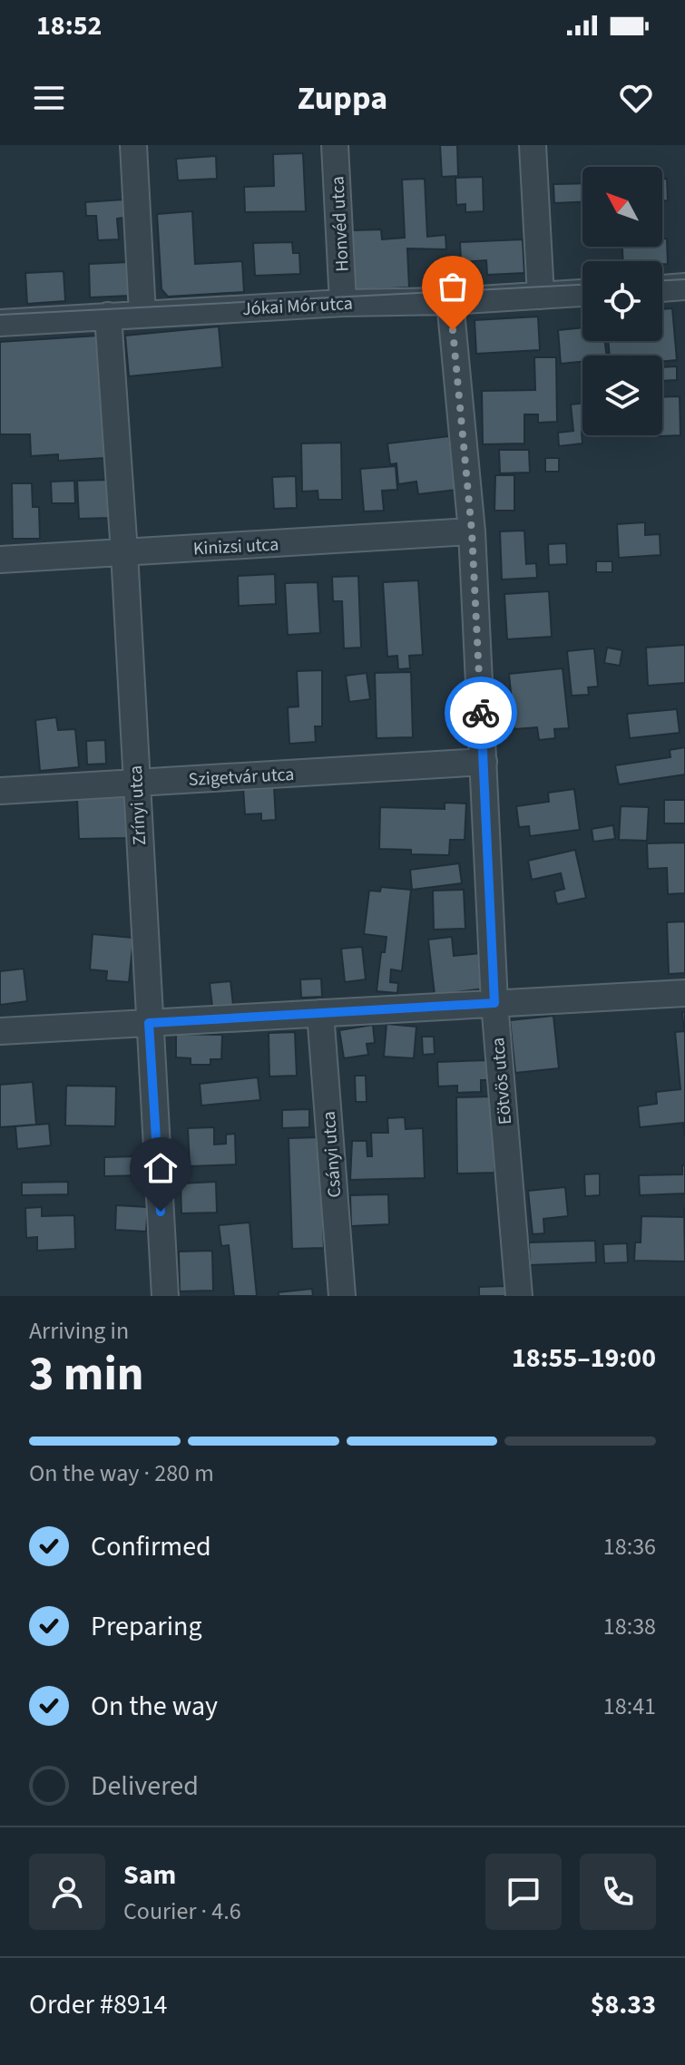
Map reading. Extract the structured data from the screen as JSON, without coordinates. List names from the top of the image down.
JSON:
{
  "streets": {
    "street": [
      "Honvéd utca",
      "Jókai Mór utca",
      "Kinizsi utca",
      "Szigetvár utca",
      "Zrínyi utca",
      "Eötvös utca",
      "Csányi utca"
    ]
  },
  "crossings": [
    ["Honvéd utca", "Jókai Mór utca"],
    ["Jókai Mór utca", "Zrínyi utca"],
    ["Jókai Mór utca", "Eötvös utca"],
    ["Kinizsi utca", "Zrínyi utca"],
    ["Kinizsi utca", "Eötvös utca"],
    ["Szigetvár utca", "Zrínyi utca"],
    ["Szigetvár utca", "Eötvös utca"]
  ],
  "north": "top left",
  "page": {
    "status": "18:52",
    "header": "Zuppa",
    "heading": ["3 min", "Arriving in", "18:55–19:00"],
    "panel": [
      "Sam",
      "Courier · 4.6",
      "Order #8914",
      "$8.33"
    ],
    "bar": "On the way · 280 m",
    "list": [
      ["Confirmed", "18:36"],
      ["Preparing", "18:38"],
      ["On the way", "18:41"],
      "Delivered"
    ]
  }
}
